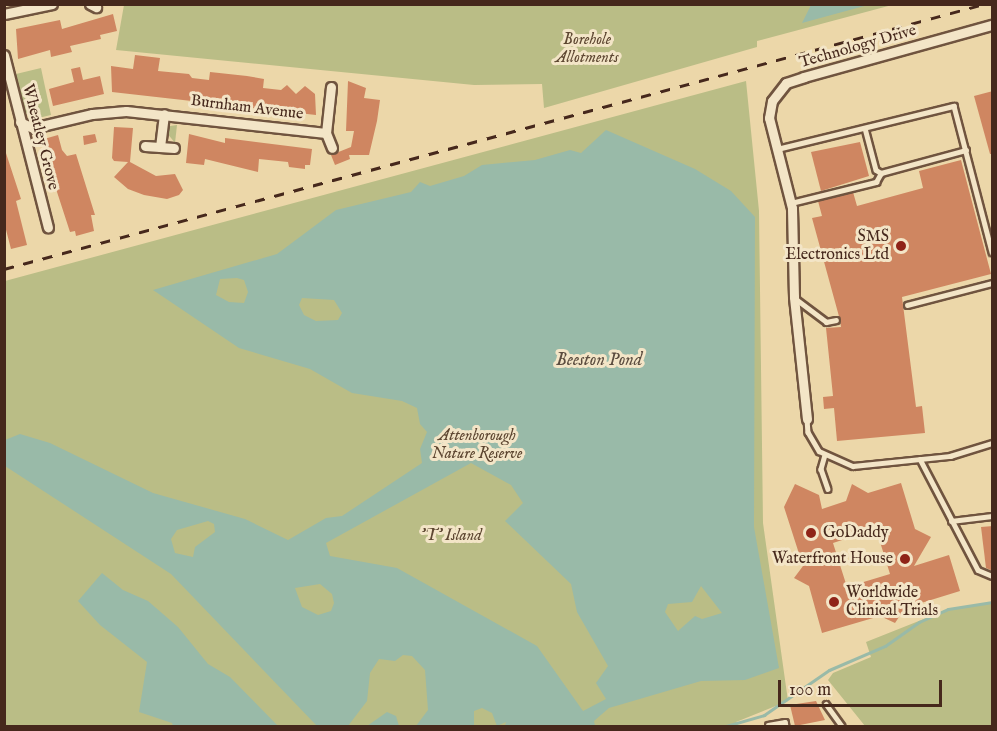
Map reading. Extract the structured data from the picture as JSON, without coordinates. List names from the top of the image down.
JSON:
{
  "streets": {
    "street": ["Technology Drive", "Burnham Avenue", "Wheatley Grove"]
  },
  "crossings": [
    ["Burnham Avenue", "Wheatley Grove"]
  ],
  "water": ["Beeston Pond"],
  "parks": ["Borehole Allotments", "Attenborough Nature Reserve", "'T' Island"],
  "places": [
    "SMS Electronics Ltd",
    "GoDaddy",
    "Waterfront House",
    "Worldwide Clinical Trials"
  ],
  "scale_bar": "100 m"
}
